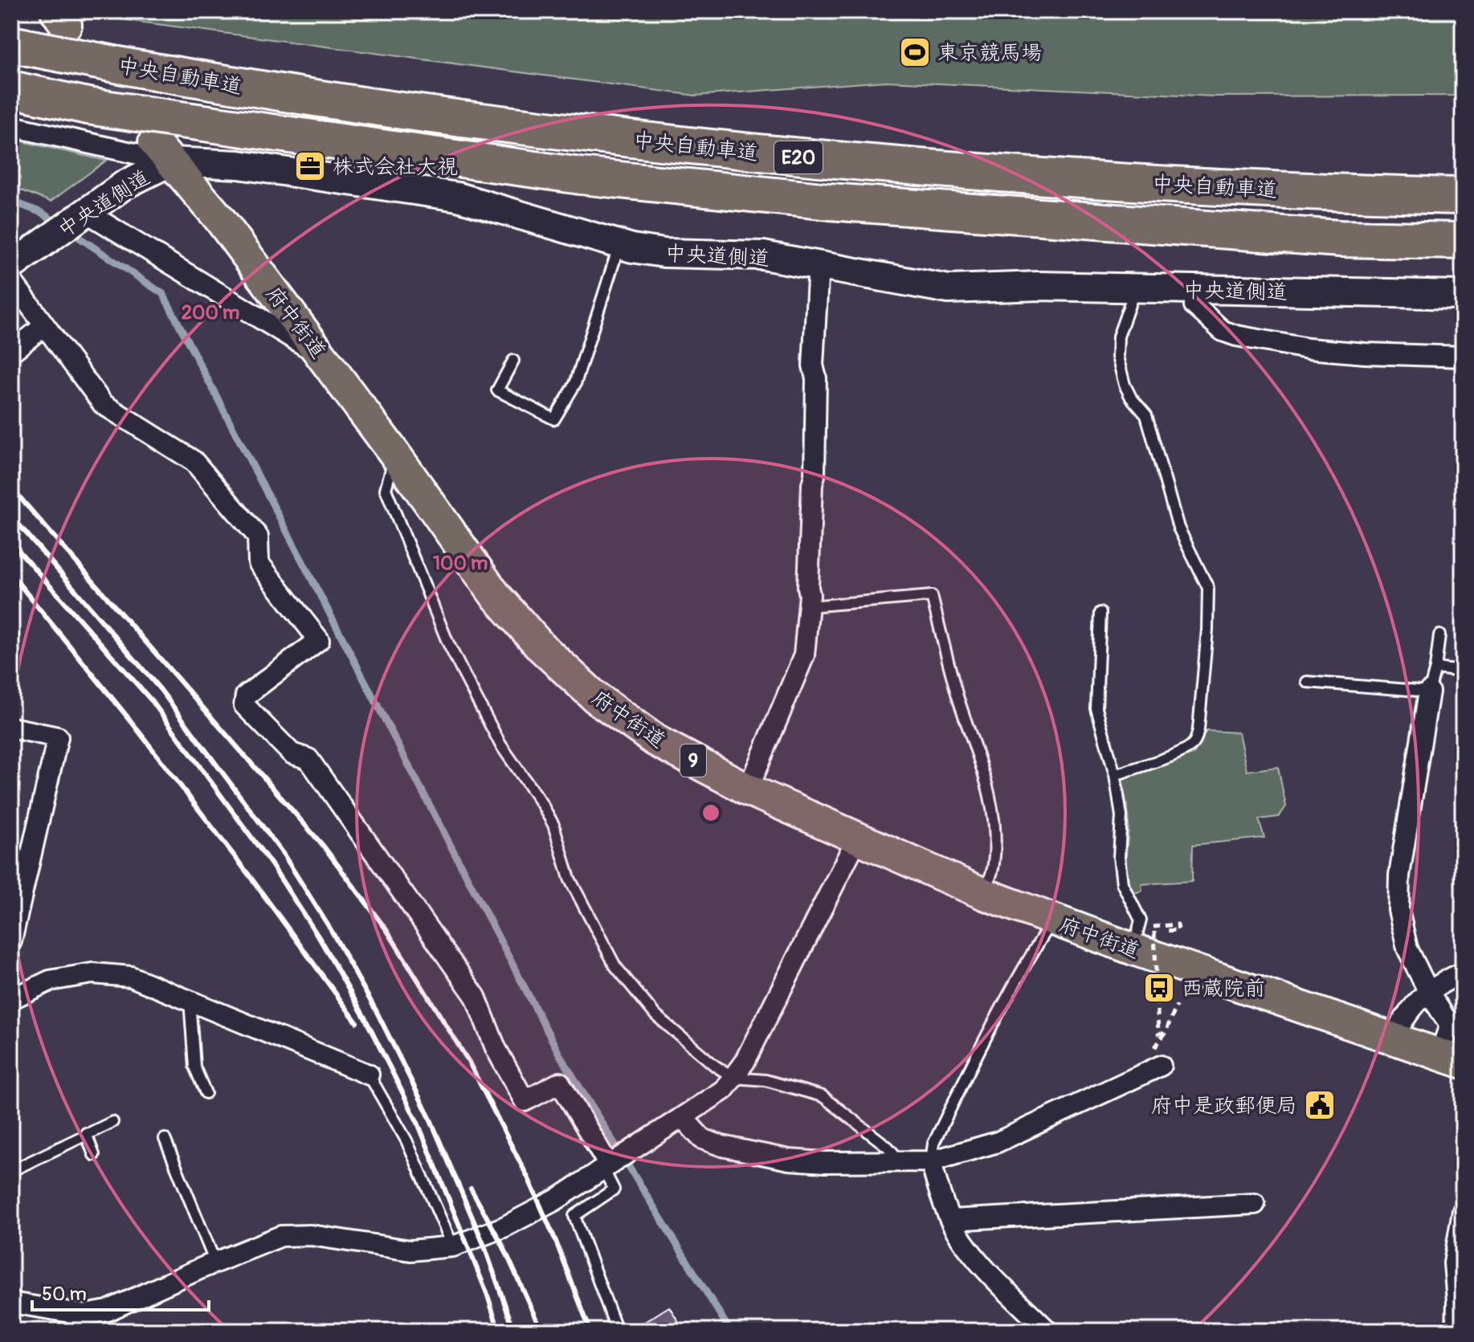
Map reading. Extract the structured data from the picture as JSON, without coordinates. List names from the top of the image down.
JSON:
{
  "streets": {
    "highway": ["中央自動車道", "E20"],
    "main road": ["府中街道", "9"],
    "street": ["中央道側道"]
  },
  "crossings": [
    ["中央道側道", "府中街道"]
  ],
  "places": {
    "sports": ["東京競馬場"],
    "office": ["株式会社大視"],
    "bus stop": ["西蔵院前"],
    "public building": ["府中是政郵便局"]
  },
  "scale_bar": "50 m",
  "rings": ["200 m", "100 m"]
}
